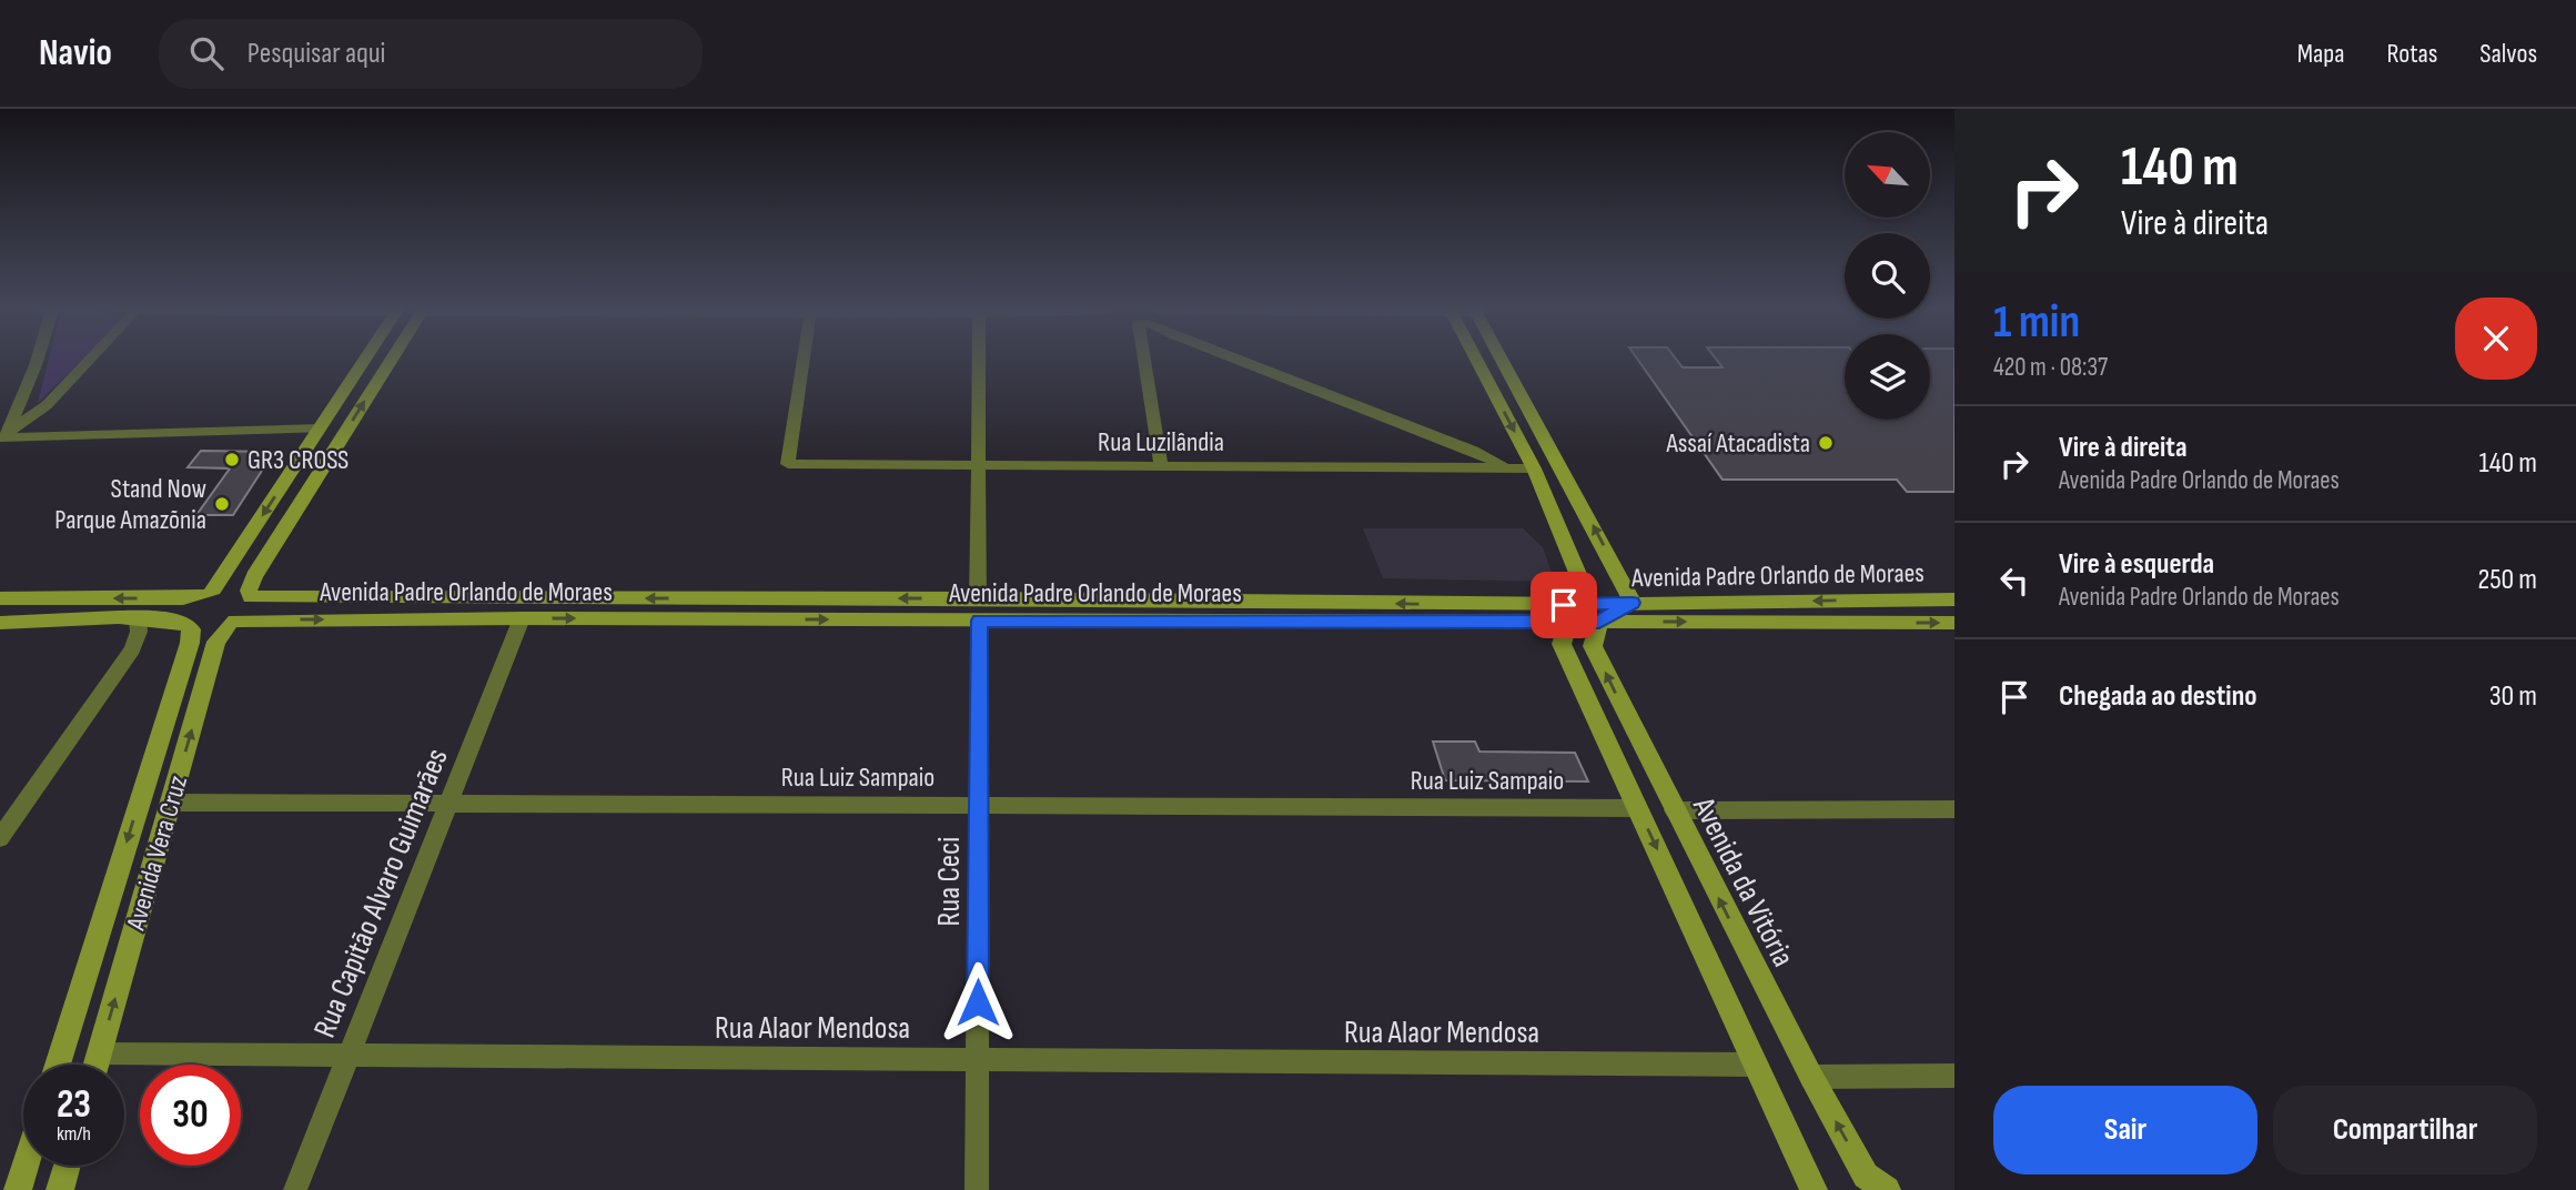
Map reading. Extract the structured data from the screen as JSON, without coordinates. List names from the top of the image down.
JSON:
{
  "streets": {
    "main road": ["Avenida Padre Orlando de Moraes", "Avenida Vera Cruz", "Avenida da Vitória"],
    "street": [
      "Rua Luzilândia",
      "Rua Luiz Sampaio",
      "Rua Ceci",
      "Rua Capitão Alvaro Guimarães",
      "Rua Alaor Mendosa"
    ]
  },
  "crossings": [
    ["Rua Luzilândia", "Rua Ceci"],
    ["Avenida Padre Orlando de Moraes", "Avenida Vera Cruz"],
    ["Avenida Padre Orlando de Moraes", "Rua Ceci"],
    ["Avenida Padre Orlando de Moraes", "Avenida da Vitória"],
    ["Avenida Padre Orlando de Moraes", "Rua Capitão Alvaro Guimarães"],
    ["Rua Luiz Sampaio", "Avenida Vera Cruz"],
    ["Rua Luiz Sampaio", "Rua Ceci"],
    ["Rua Luiz Sampaio", "Rua Capitão Alvaro Guimarães"],
    ["Avenida Vera Cruz", "Rua Alaor Mendosa"],
    ["Rua Ceci", "Rua Alaor Mendosa"],
    ["Rua Capitão Alvaro Guimarães", "Rua Alaor Mendosa"]
  ],
  "places": ["Assaí Atacadista", "GR3 CROSS", "Stand Now Parque Amazõnia"],
  "north": "top left",
  "page": {
    "header": "Navio",
    "search": "Pesquisar aqui",
    "nav": ["Mapa", "Rotas", "Salvos"],
    "turn": ["140 m", "Vire à direita"],
    "heading": ["1 min", "420 m · 08:37"],
    "list": [
      {
        "name": "Vire à direita",
        "note": "Avenida Padre Orlando de Moraes",
        "value": "140 m"
      },
      {
        "name": "Vire à esquerda",
        "note": "Avenida Padre Orlando de Moraes",
        "value": "250 m"
      },
      {
        "name": "Chegada ao destino",
        "value": "30 m"
      }
    ],
    "speed": "23 km/h",
    "limit": "30",
    "buttons": ["Sair", "Compartilhar"]
  }
}
